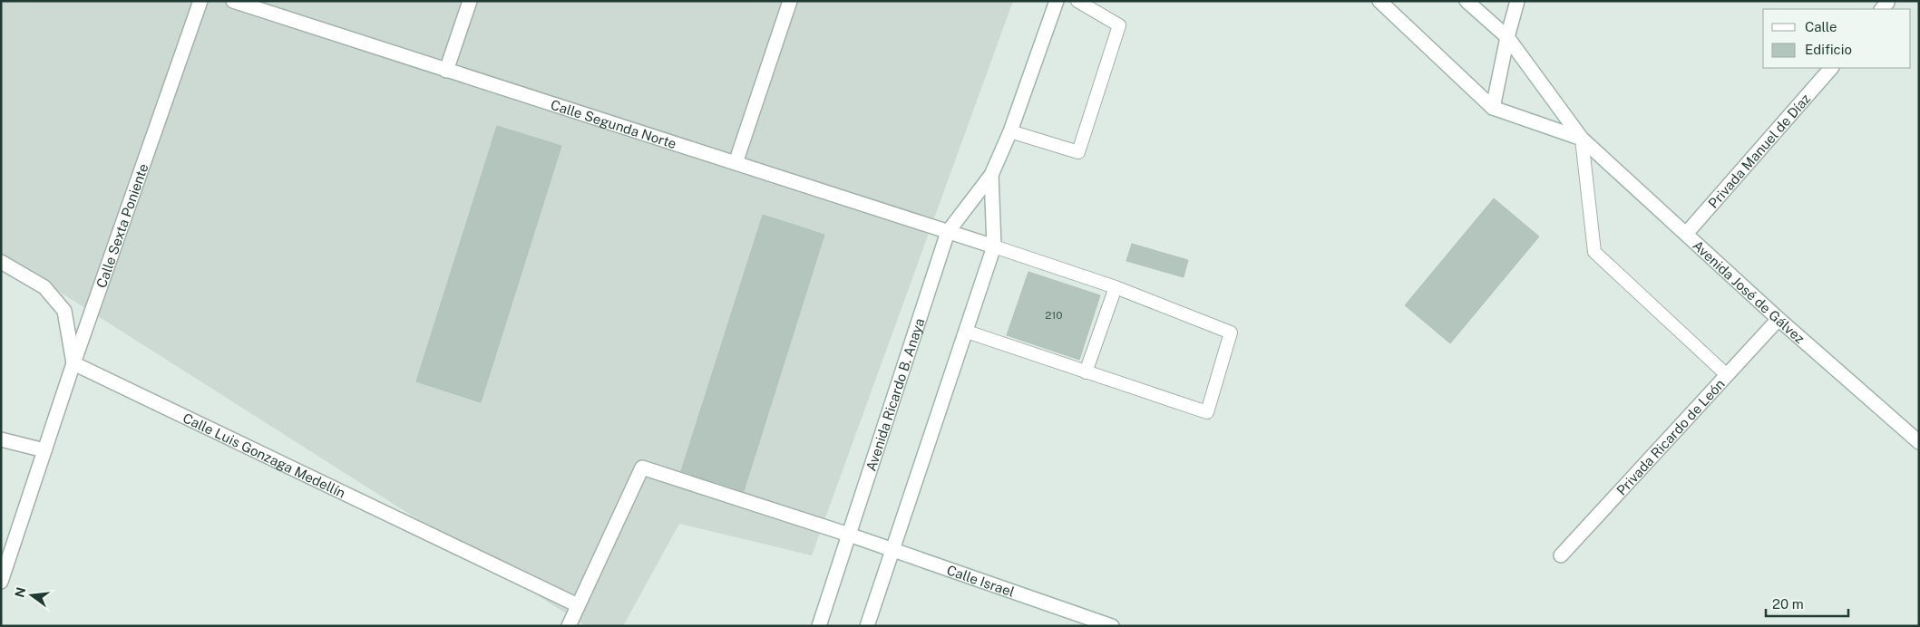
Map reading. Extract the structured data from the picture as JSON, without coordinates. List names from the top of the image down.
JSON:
{
  "streets": {
    "street": [
      "Calle Segunda Norte",
      "Privada Manuel de Díaz",
      "Calle Sexta Poniente",
      "Avenida José de Gálvez",
      "Avenida Ricardo B. Anaya",
      "Privada Ricardo de León",
      "Calle Luis Gonzaga Medellín",
      "Calle Israel"
    ]
  },
  "crossings": [
    ["Calle Segunda Norte", "Avenida Ricardo B. Anaya"],
    ["Privada Manuel de Díaz", "Avenida José de Gálvez"],
    ["Calle Sexta Poniente", "Calle Luis Gonzaga Medellín"],
    ["Avenida José de Gálvez", "Privada Ricardo de León"],
    ["Avenida Ricardo B. Anaya", "Calle Israel"],
    ["Calle Luis Gonzaga Medellín", "Calle Israel"]
  ],
  "house_numbers": ["210"],
  "legend": ["Calle", "Edificio"],
  "scale_bar": "20 m",
  "north": "left"
}
